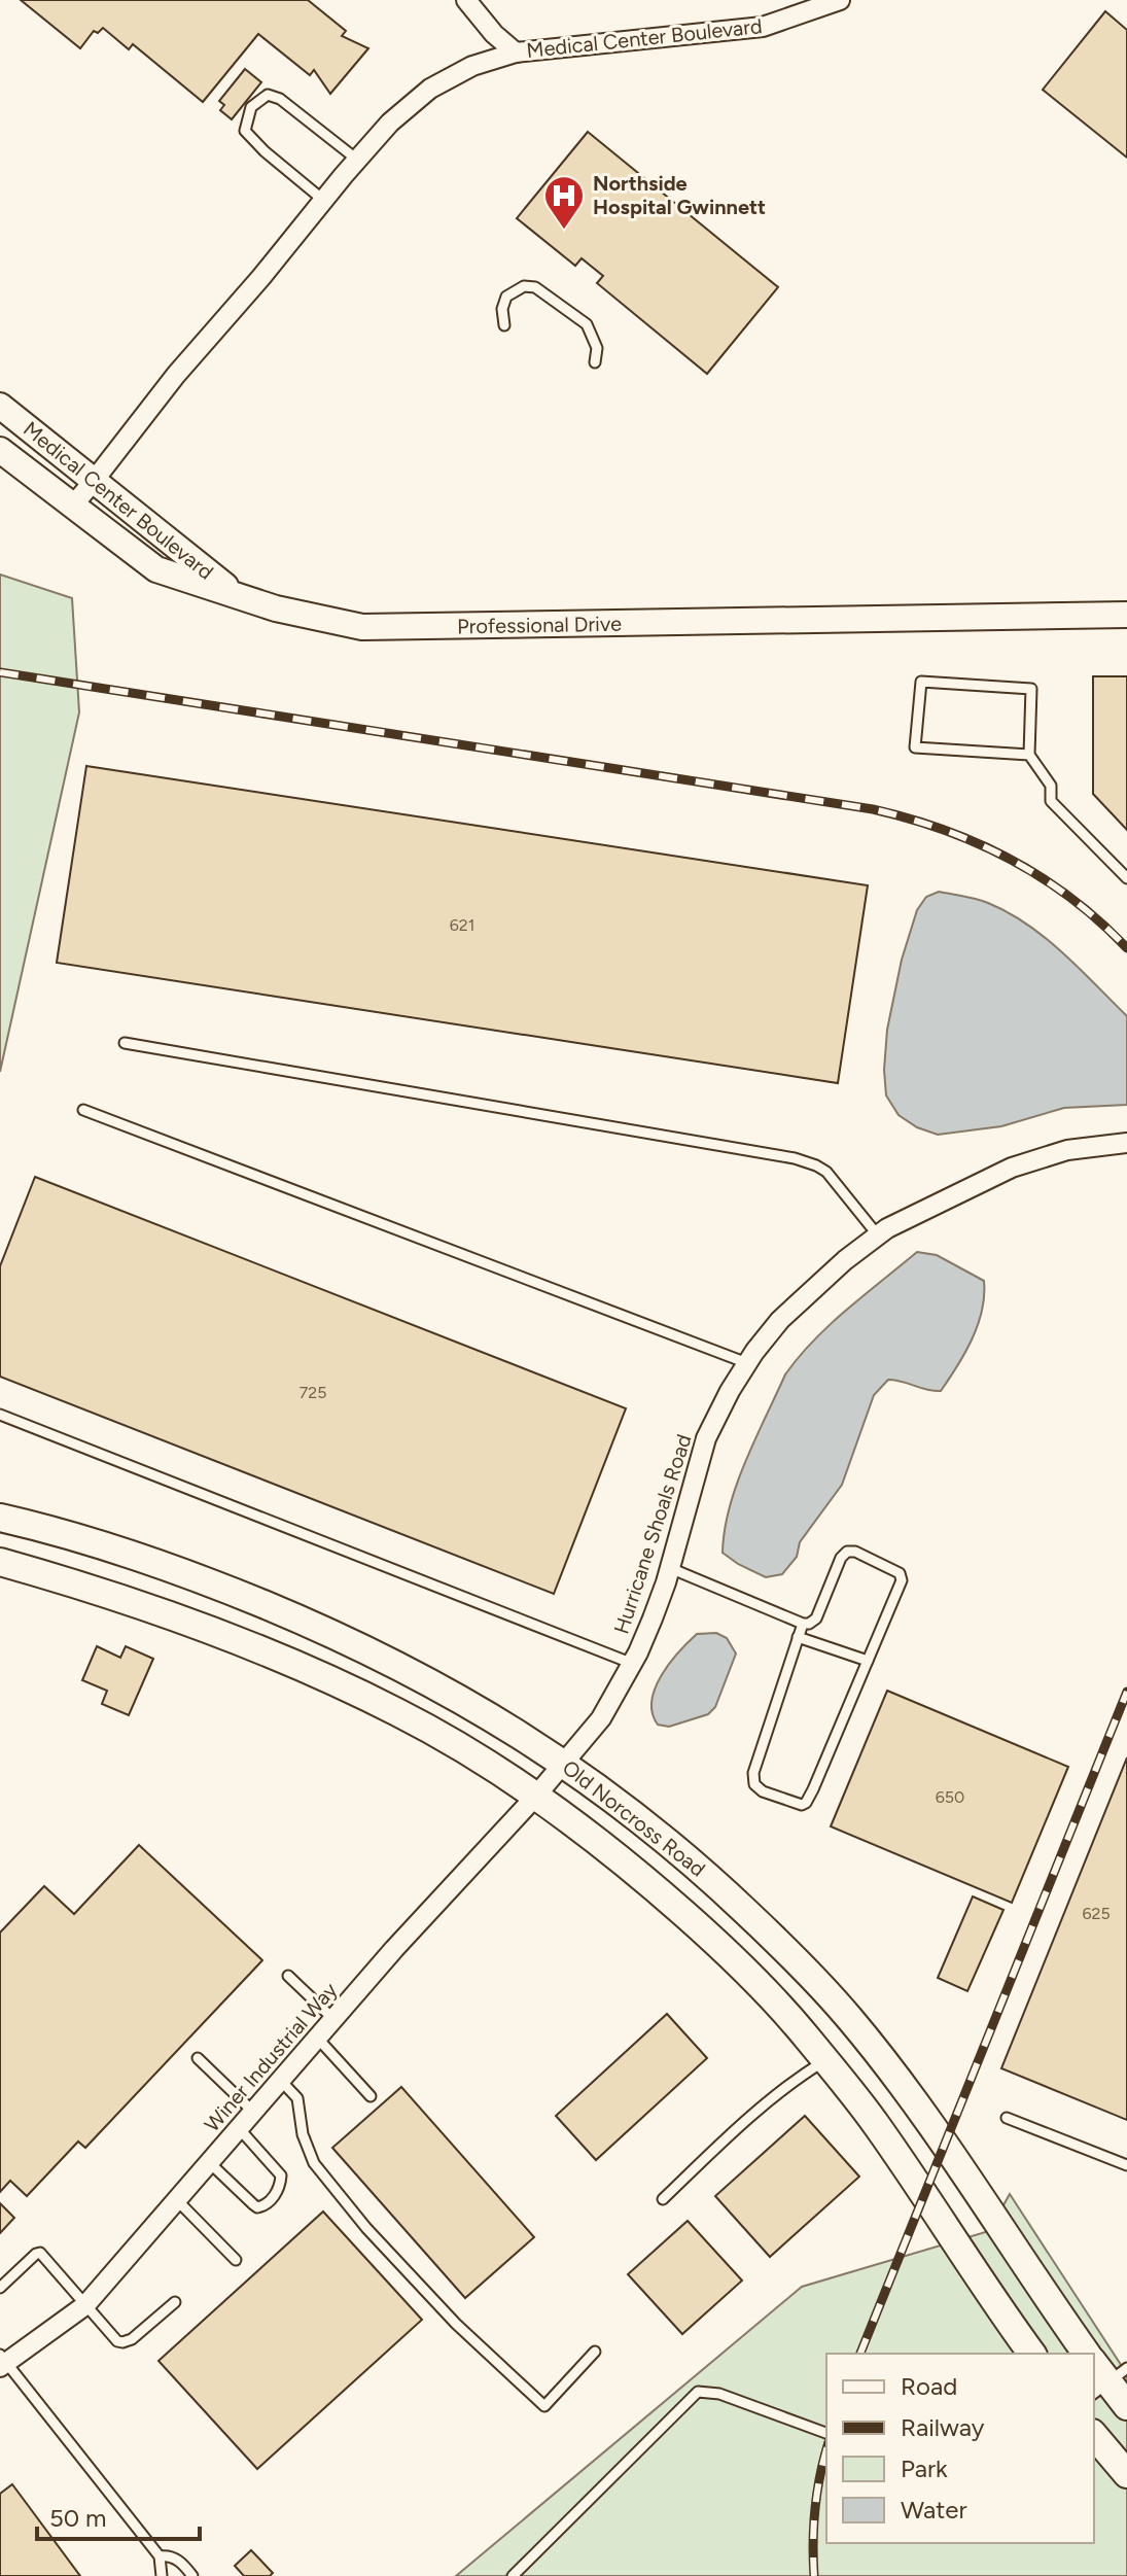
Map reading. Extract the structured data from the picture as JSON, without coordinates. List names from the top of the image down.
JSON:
{
  "streets": {
    "main road": ["Old Norcross Road"],
    "street": [
      "Medical Center Boulevard",
      "Professional Drive",
      "Hurricane Shoals Road",
      "Winer Industrial Way"
    ]
  },
  "crossings": [
    ["Medical Center Boulevard", "Professional Drive"],
    ["Hurricane Shoals Road", "Old Norcross Road"],
    ["Hurricane Shoals Road", "Winer Industrial Way"],
    ["Old Norcross Road", "Winer Industrial Way"]
  ],
  "places": {
    "hospital": ["Northside Hospital Gwinnett"]
  },
  "house_numbers": [
    "621",
    "725",
    "650",
    "625"
  ],
  "legend": [
    "Road",
    "Railway",
    "Park",
    "Water"
  ],
  "scale_bar": "50 m"
}
